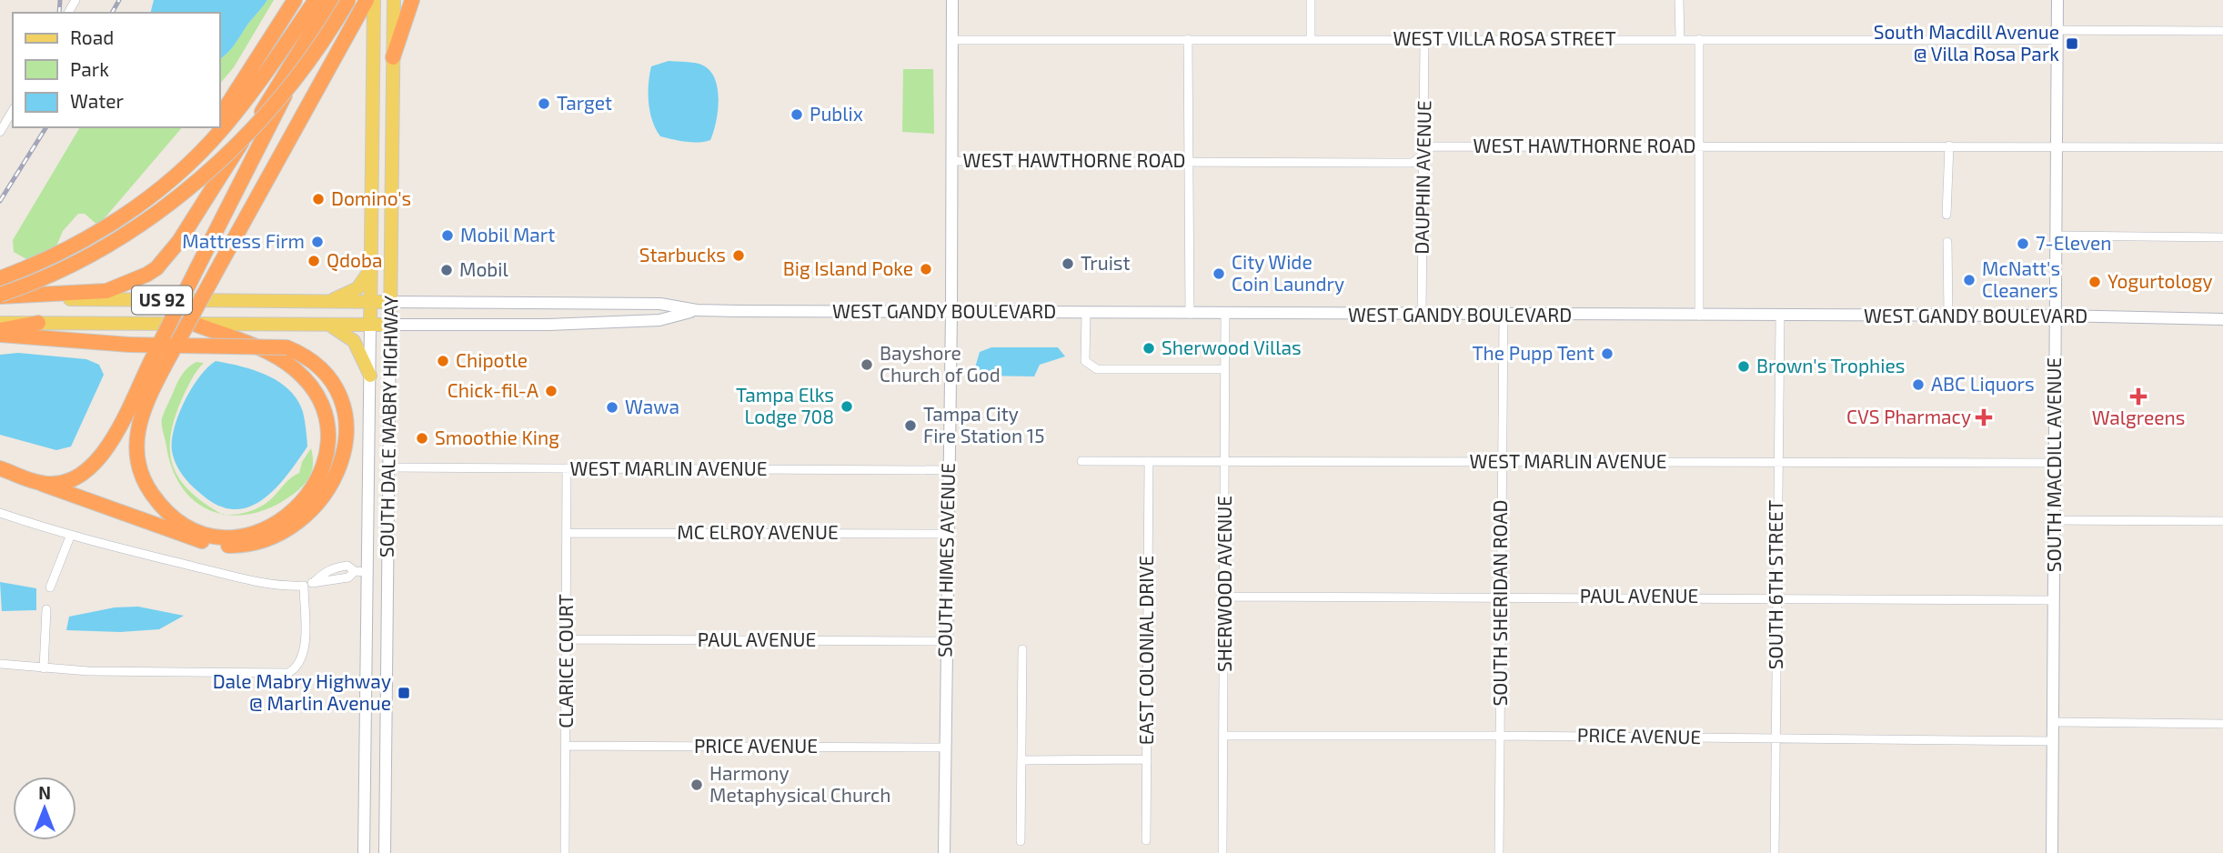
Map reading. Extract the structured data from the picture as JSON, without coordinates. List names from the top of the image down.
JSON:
{
  "streets": {
    "main road": [
      "US 92",
      "WEST GANDY BOULEVARD",
      "SOUTH DALE MABRY HIGHWAY",
      "SOUTH MACDILL AVENUE",
      "SOUTH HIMES AVENUE"
    ],
    "street": [
      "WEST VILLA ROSA STREET",
      "WEST HAWTHORNE ROAD",
      "DAUPHIN AVENUE",
      "WEST MARLIN AVENUE",
      "MC ELROY AVENUE",
      "SHERWOOD AVENUE",
      "SOUTH 6TH STREET",
      "PAUL AVENUE",
      "SOUTH SHERIDAN ROAD",
      "EAST COLONIAL DRIVE",
      "CLARICE COURT",
      "PRICE AVENUE"
    ]
  },
  "crossings": [
    ["WEST VILLA ROSA STREET", "DAUPHIN AVENUE"],
    ["WEST VILLA ROSA STREET", "SOUTH MACDILL AVENUE"],
    ["WEST VILLA ROSA STREET", "SOUTH HIMES AVENUE"],
    ["WEST HAWTHORNE ROAD", "DAUPHIN AVENUE"],
    ["WEST HAWTHORNE ROAD", "SOUTH MACDILL AVENUE"],
    ["WEST HAWTHORNE ROAD", "SOUTH HIMES AVENUE"],
    ["DAUPHIN AVENUE", "WEST GANDY BOULEVARD"],
    ["US 92", "WEST GANDY BOULEVARD"],
    ["US 92", "SOUTH DALE MABRY HIGHWAY"],
    ["WEST GANDY BOULEVARD", "SOUTH DALE MABRY HIGHWAY"],
    ["WEST GANDY BOULEVARD", "SOUTH MACDILL AVENUE"],
    ["WEST GANDY BOULEVARD", "SOUTH HIMES AVENUE"],
    ["WEST GANDY BOULEVARD", "SHERWOOD AVENUE"],
    ["WEST GANDY BOULEVARD", "SOUTH 6TH STREET"],
    ["WEST GANDY BOULEVARD", "SOUTH SHERIDAN ROAD"],
    ["SOUTH DALE MABRY HIGHWAY", "WEST MARLIN AVENUE"],
    ["WEST MARLIN AVENUE", "SOUTH MACDILL AVENUE"],
    ["WEST MARLIN AVENUE", "SOUTH HIMES AVENUE"],
    ["WEST MARLIN AVENUE", "SHERWOOD AVENUE"],
    ["WEST MARLIN AVENUE", "SOUTH 6TH STREET"],
    ["WEST MARLIN AVENUE", "SOUTH SHERIDAN ROAD"],
    ["WEST MARLIN AVENUE", "EAST COLONIAL DRIVE"],
    ["WEST MARLIN AVENUE", "CLARICE COURT"],
    ["SOUTH MACDILL AVENUE", "PAUL AVENUE"],
    ["SOUTH MACDILL AVENUE", "PRICE AVENUE"],
    ["MC ELROY AVENUE", "SOUTH HIMES AVENUE"],
    ["MC ELROY AVENUE", "CLARICE COURT"],
    ["SOUTH HIMES AVENUE", "PAUL AVENUE"],
    ["SOUTH HIMES AVENUE", "PRICE AVENUE"],
    ["SHERWOOD AVENUE", "PAUL AVENUE"],
    ["SHERWOOD AVENUE", "PRICE AVENUE"],
    ["SOUTH 6TH STREET", "PAUL AVENUE"],
    ["SOUTH 6TH STREET", "PRICE AVENUE"],
    ["PAUL AVENUE", "SOUTH SHERIDAN ROAD"],
    ["PAUL AVENUE", "CLARICE COURT"],
    ["SOUTH SHERIDAN ROAD", "PRICE AVENUE"],
    ["CLARICE COURT", "PRICE AVENUE"]
  ],
  "places": {
    "transit": ["South Macdill Avenue @ Villa Rosa Park", "Dale Mabry Highway @ Marlin Avenue"],
    "other": [
      "Target",
      "Publix",
      "Domino's",
      "Mobil Mart",
      "Mattress Firm",
      "7-Eleven",
      "Starbucks",
      "Qdoba",
      "Truist",
      "Big Island Poke",
      "Mobil",
      "City Wide Coin Laundry",
      "McNatt's Cleaners",
      "Yogurtology",
      "Sherwood Villas",
      "The Pupp Tent",
      "Chipotle",
      "Bayshore Church of God",
      "Brown's Trophies",
      "ABC Liquors",
      "Chick-fil-A",
      "Tampa Elks Lodge 708",
      "Wawa",
      "Tampa City Fire Station 15",
      "Smoothie King",
      "Harmony Metaphysical Church"
    ],
    "health": ["Walgreens", "CVS Pharmacy"]
  },
  "legend": ["Road", "Park", "Water"],
  "north": "top"
}
